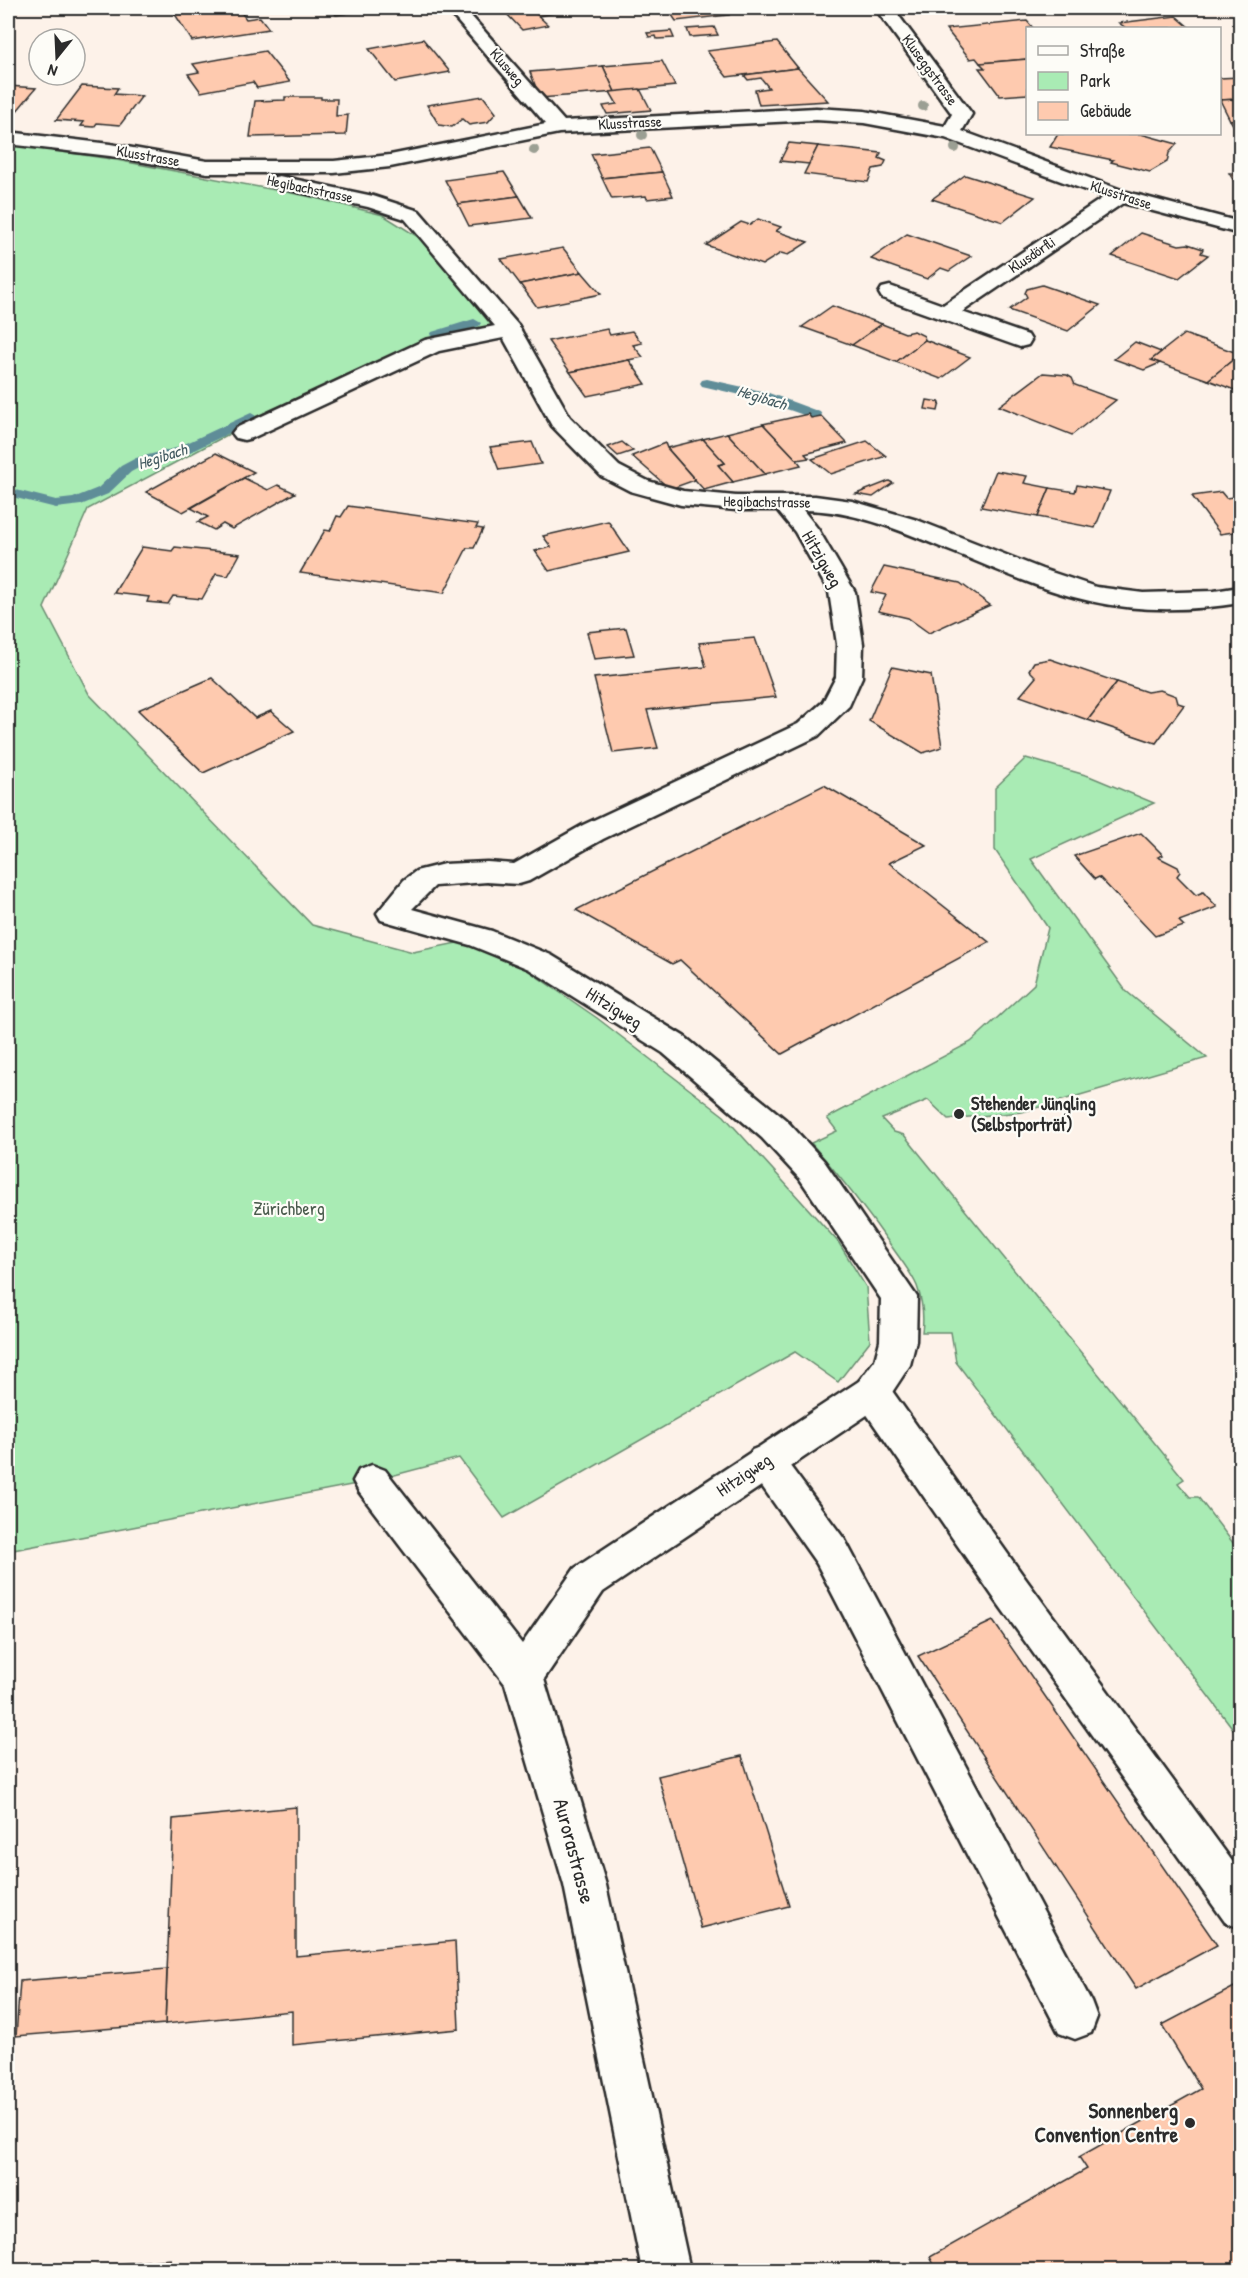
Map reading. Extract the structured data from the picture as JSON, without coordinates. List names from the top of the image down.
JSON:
{
  "streets": {
    "street": [
      "Klusweg",
      "Kluseggstrasse",
      "Klusstrasse",
      "Hegibachstrasse",
      "Klusdörfli",
      "Hitzigweg",
      "Aurorastrasse"
    ]
  },
  "crossings": [
    ["Klusweg", "Klusstrasse"],
    ["Kluseggstrasse", "Klusstrasse"],
    ["Klusstrasse", "Hegibachstrasse"],
    ["Klusstrasse", "Klusdörfli"],
    ["Hegibachstrasse", "Hitzigweg"],
    ["Hitzigweg", "Aurorastrasse"]
  ],
  "water": ["Hegibach"],
  "parks": ["Zürichberg"],
  "places": ["Stehender Jüngling (Selbstporträt)", "Sonnenberg Convention Centre"],
  "legend": ["Straße", "Park", "Gebäude"],
  "north": "bottom"
}
